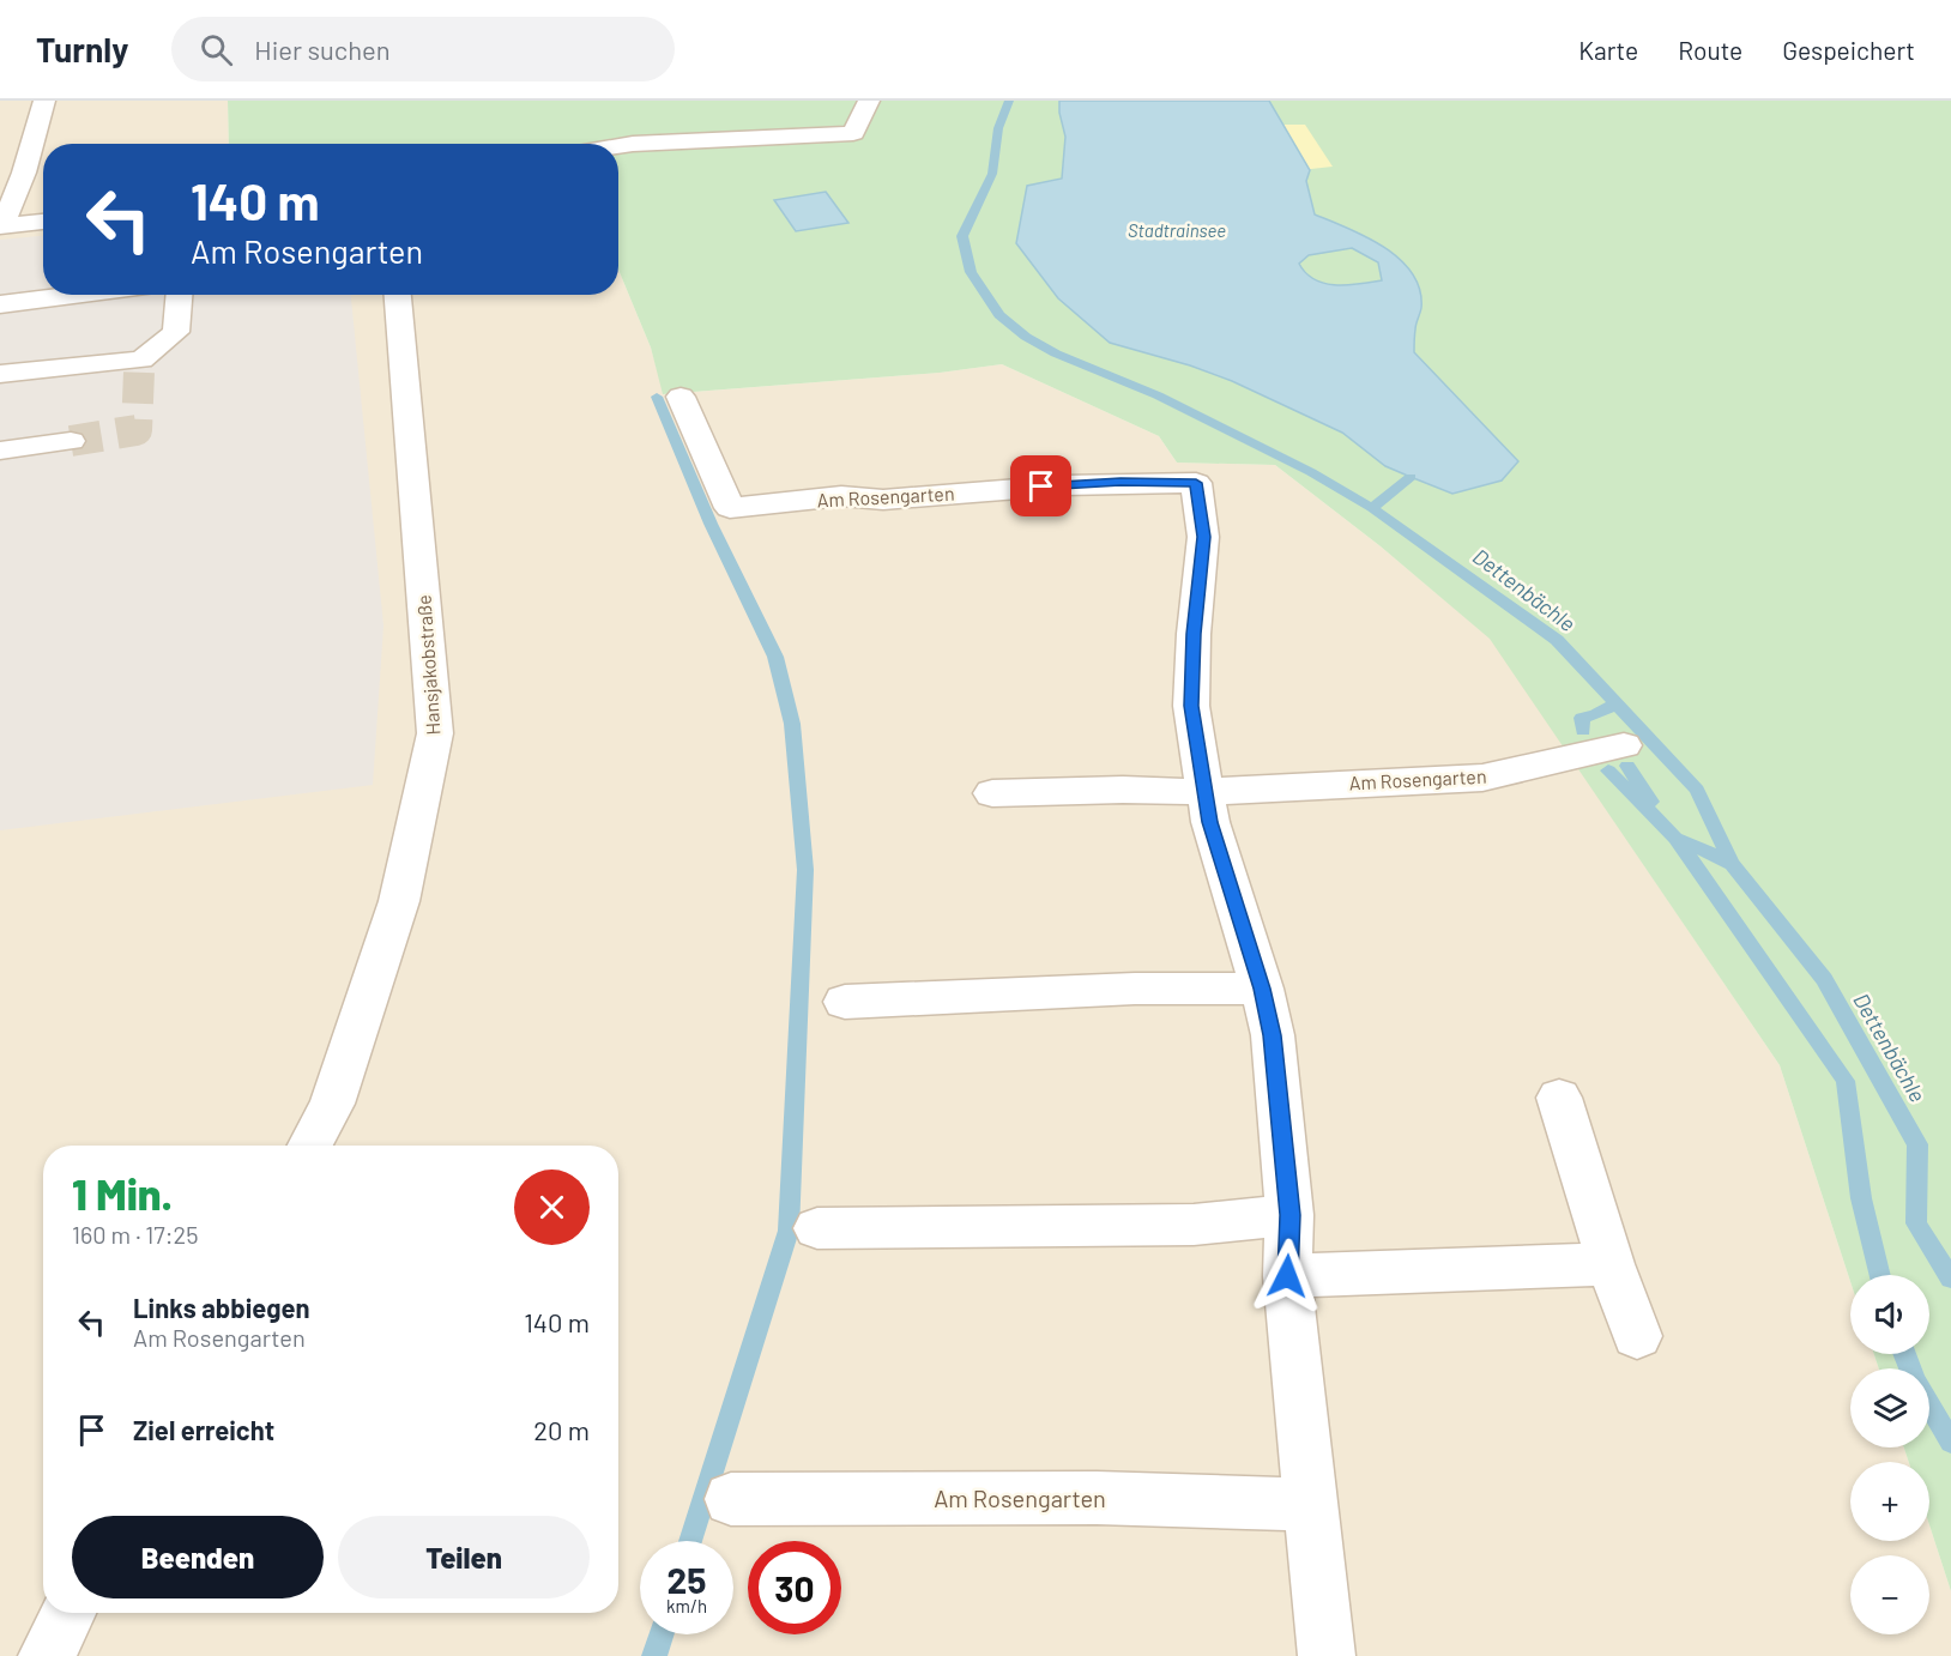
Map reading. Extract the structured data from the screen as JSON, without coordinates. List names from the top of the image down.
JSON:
{
  "streets": {
    "street": ["Am Rosengarten", "Hansjakobstraße"]
  },
  "water": ["Stadtrainsee", "Dettenbächle"],
  "page": {
    "header": "Turnly",
    "search": "Hier suchen",
    "nav": ["Karte", "Route", "Gespeichert"],
    "turn": ["140 m", "Am Rosengarten"],
    "heading": ["1 Min.", "160 m · 17:25"],
    "list": [
      {
        "name": "Links abbiegen",
        "note": "Am Rosengarten",
        "value": "140 m"
      },
      {
        "name": "Ziel erreicht",
        "value": "20 m"
      }
    ],
    "map_buttons": ["+", "−"],
    "buttons": ["Beenden", "Teilen"],
    "speed": "25 km/h",
    "limit": "30"
  }
}
